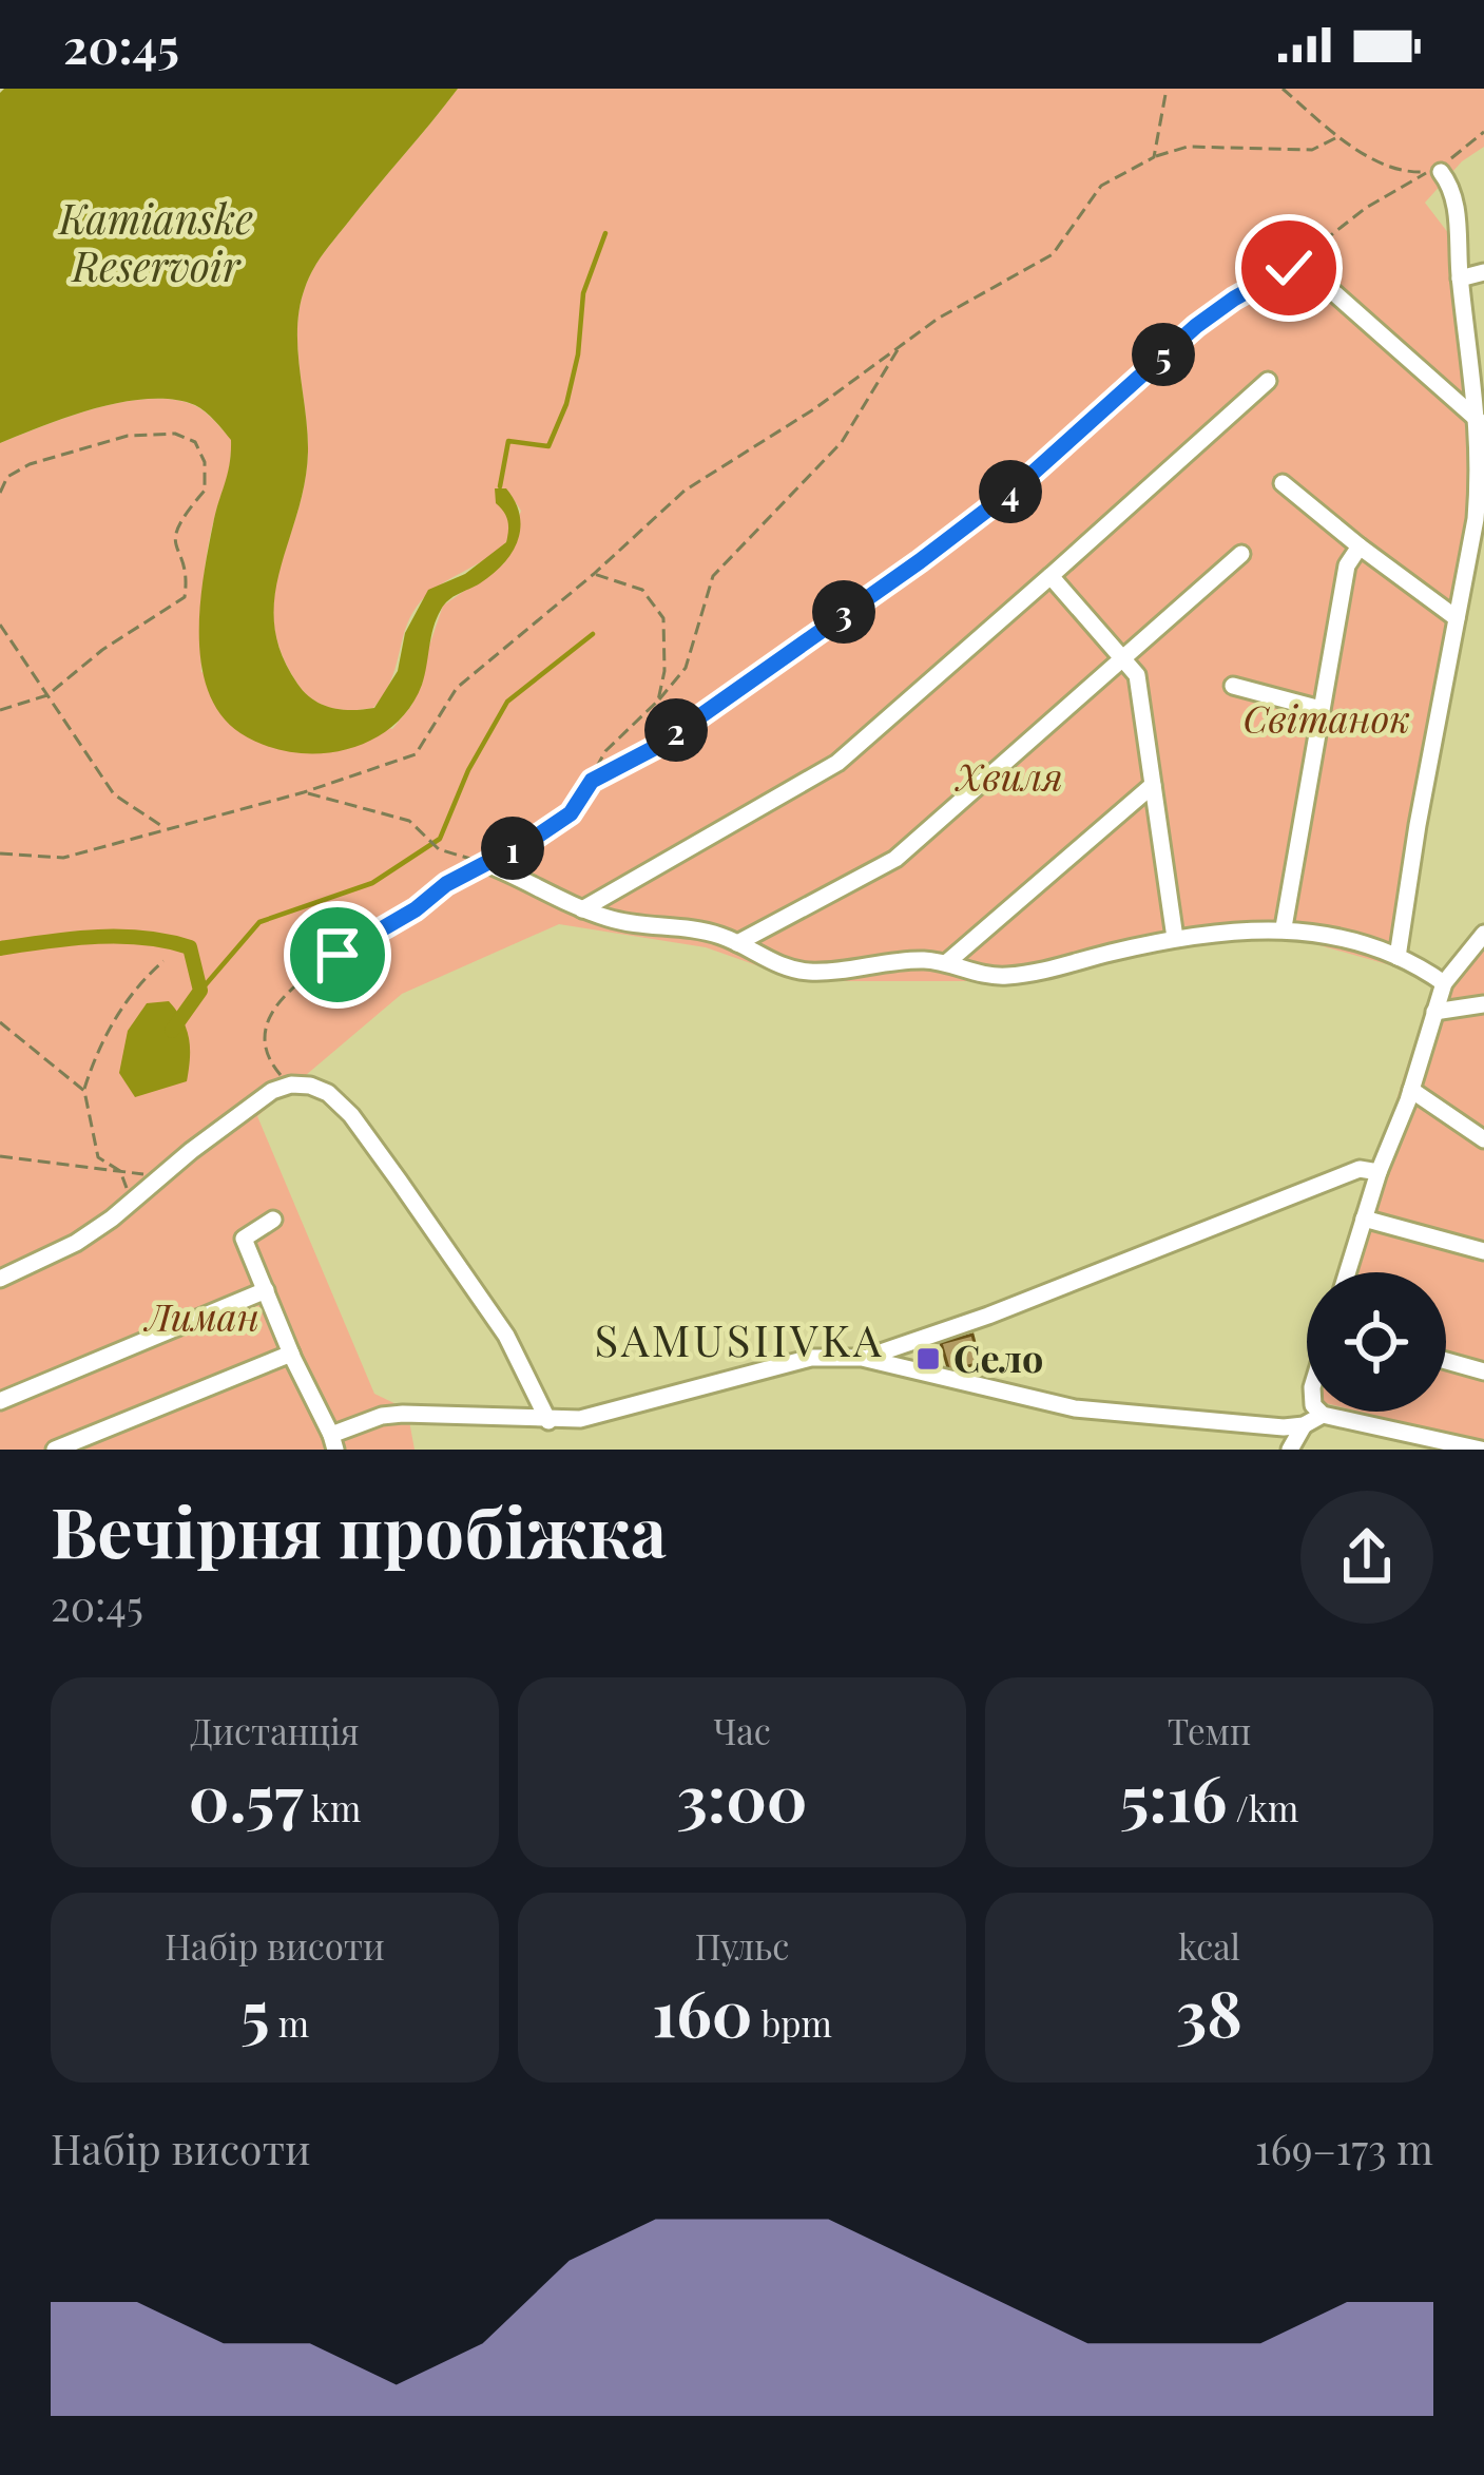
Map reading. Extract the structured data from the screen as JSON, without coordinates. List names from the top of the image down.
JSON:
{
  "districts": ["SAMUSIIVKA"],
  "water": ["Kamianske Reservoir"],
  "parks": ["Світанок", "Хвиля", "Лиман"],
  "places": {
    "transit": ["Село"]
  },
  "page": {
    "status": "20:45",
    "pins": [
      "5",
      "4",
      "3",
      "2",
      "1"
    ],
    "heading": ["Вечірня пробіжка", "20:45"],
    "stats": [
      ["Дистанція", "0.57 km"],
      ["Час", "3:00"],
      ["Темп", "5:16 /km"],
      ["Набір висоти", "5 m"],
      ["Пульс", "160 bpm"],
      ["kcal", "38"]
    ],
    "chart": ["Набір висоти", "169–173 m"]
  }
}
